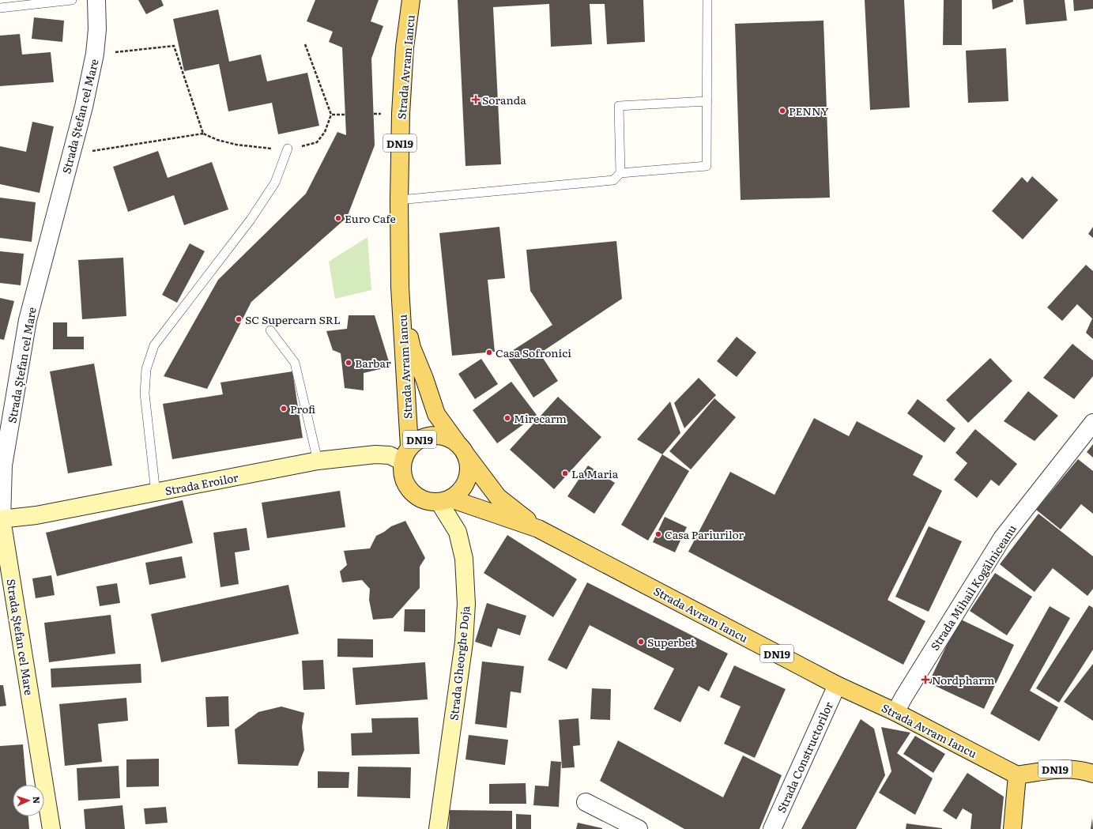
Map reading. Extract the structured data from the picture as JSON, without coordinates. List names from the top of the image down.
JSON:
{
  "streets": {
    "main road": [
      "Strada Avram Iancu",
      "Strada Ștefan cel Mare",
      "DN19",
      "Strada Eroilor",
      "Strada Gheorghe Doja"
    ],
    "street": ["Strada Mihail Kogălniceanu", "Strada Constructorilor"]
  },
  "crossings": [
    ["Strada Avram Iancu", "DN19"],
    ["Strada Avram Iancu", "Strada Eroilor"],
    ["Strada Avram Iancu", "Strada Mihail Kogălniceanu"],
    ["Strada Avram Iancu", "Strada Gheorghe Doja"],
    ["Strada Avram Iancu", "Strada Constructorilor"],
    ["Strada Ștefan cel Mare", "Strada Eroilor"],
    ["DN19", "Strada Eroilor"],
    ["DN19", "Strada Gheorghe Doja"],
    ["Strada Eroilor", "Strada Gheorghe Doja"]
  ],
  "places": {
    "health": ["Soranda", "Nordpharm"],
    "other": [
      "PENNY",
      "Euro Cafe",
      "SC Supercarn SRL",
      "Casa Sofronici",
      "Barbar",
      "Profi",
      "Mirecarm",
      "La Maria",
      "Casa Pariurilor",
      "Superbet"
    ]
  },
  "north": "right"
}
